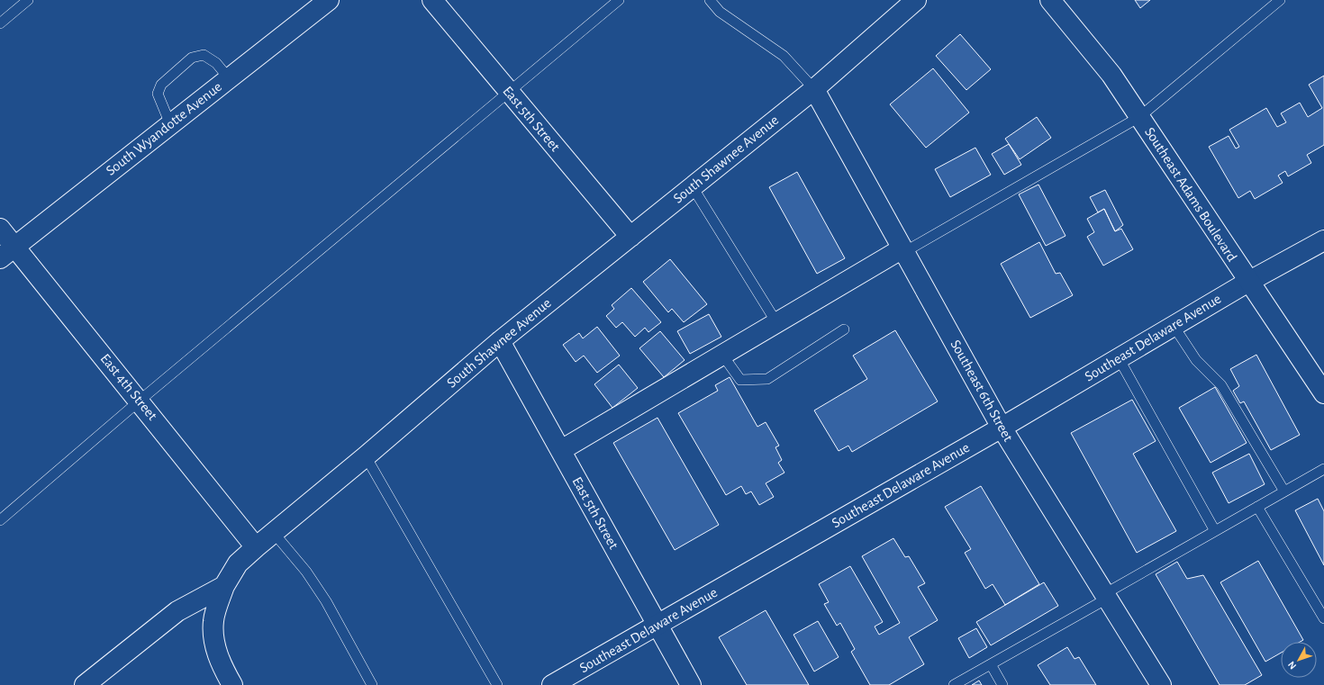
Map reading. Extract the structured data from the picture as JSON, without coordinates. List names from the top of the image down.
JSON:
{
  "streets": {
    "street": [
      "East 5th Street",
      "South Wyandotte Avenue",
      "South Shawnee Avenue",
      "Southeast Adams Boulevard",
      "Southeast Delaware Avenue",
      "East 4th Street",
      "Southeast 6th Street"
    ]
  },
  "crossings": [
    ["East 5th Street", "South Shawnee Avenue"],
    ["East 5th Street", "Southeast Delaware Avenue"],
    ["South Wyandotte Avenue", "East 4th Street"],
    ["South Shawnee Avenue", "East 4th Street"],
    ["South Shawnee Avenue", "Southeast 6th Street"],
    ["Southeast Adams Boulevard", "Southeast Delaware Avenue"],
    ["Southeast Delaware Avenue", "Southeast 6th Street"]
  ],
  "north": "bottom left"
}
